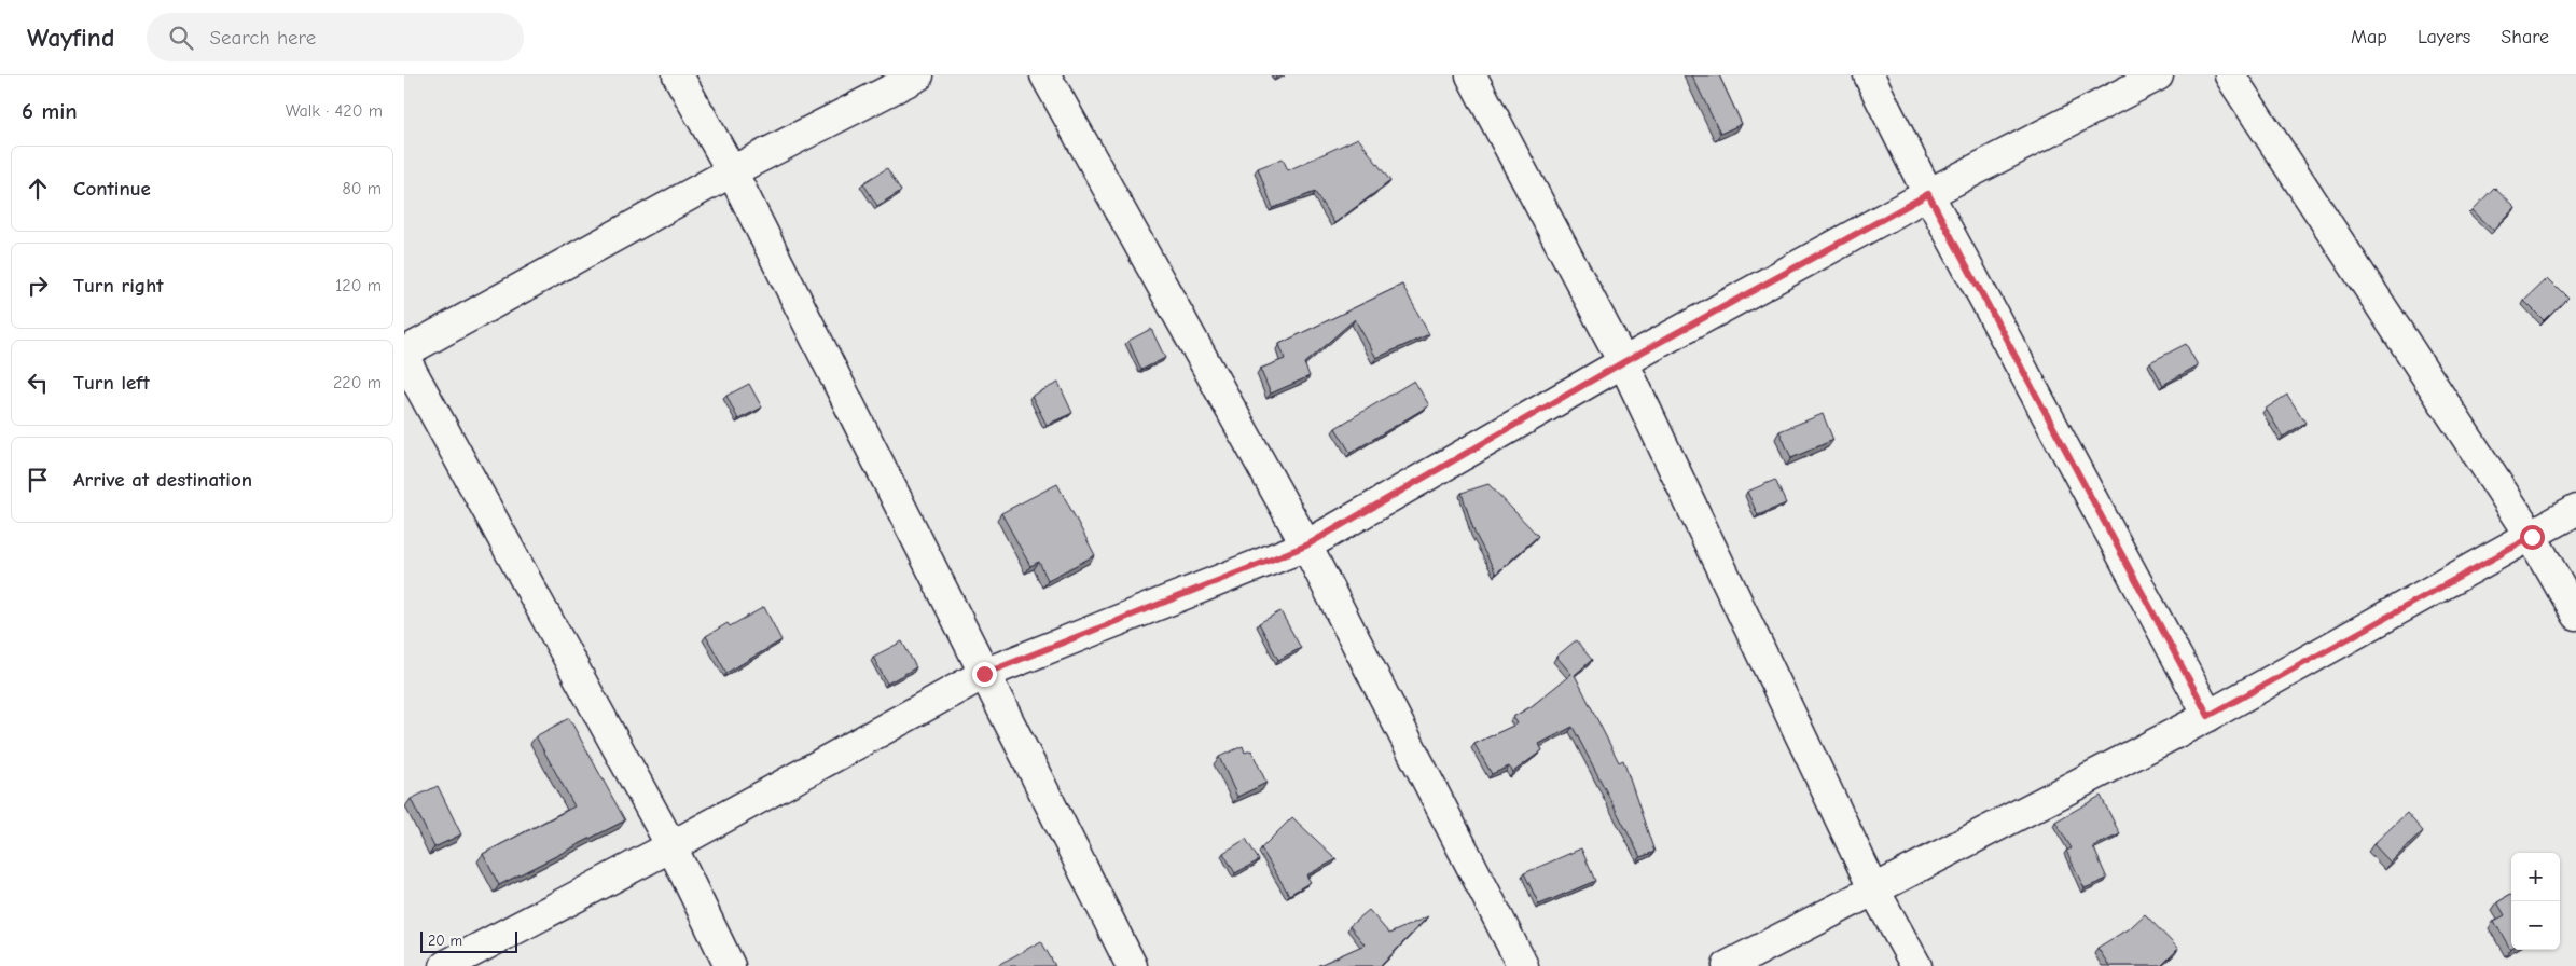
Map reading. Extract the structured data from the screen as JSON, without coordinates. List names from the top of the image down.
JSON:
{
  "scale_bar": "20 m",
  "page": {
    "header": "Wayfind",
    "search": "Search here",
    "nav": ["Map", "Layers", "Share"],
    "heading": ["6 min", "Walk · 420 m"],
    "list": [
      ["Continue", "80 m"],
      ["Turn right", "120 m"],
      ["Turn left", "220 m"],
      "Arrive at destination"
    ],
    "map_buttons": ["+", "−"],
    "scale": "20 m"
  }
}
